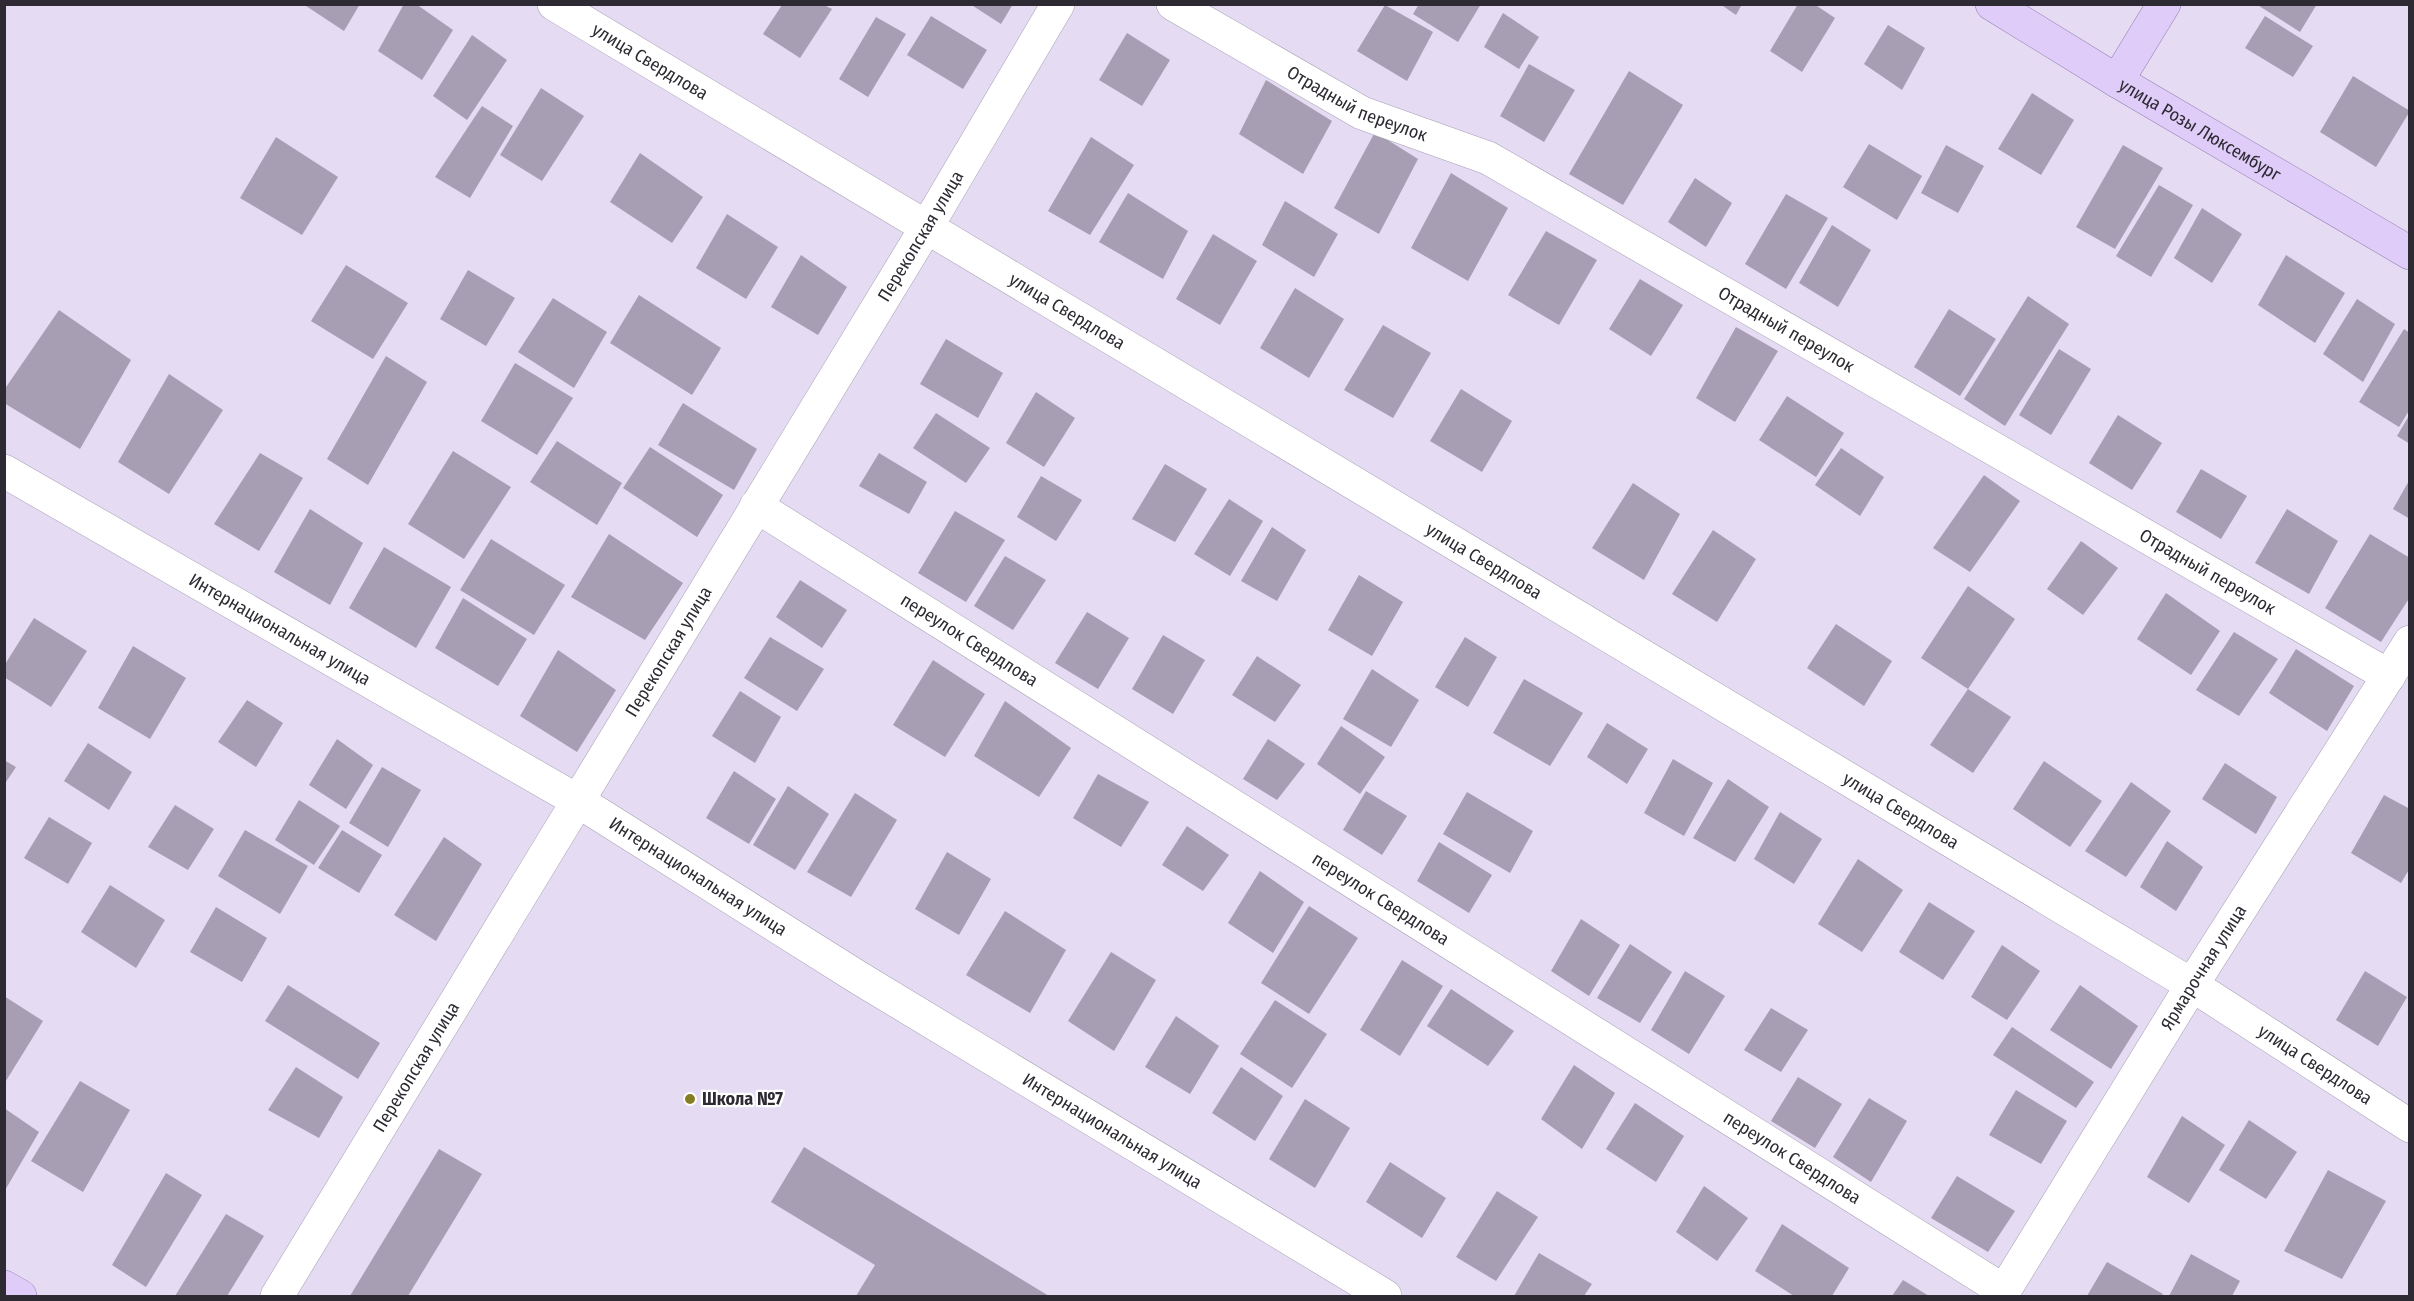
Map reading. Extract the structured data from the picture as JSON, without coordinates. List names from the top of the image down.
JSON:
{
  "streets": {
    "main road": ["улица Розы Люксембург"],
    "street": [
      "улица Свердлова",
      "Отрадный переулок",
      "Перекопская улица",
      "Интернациональная улица",
      "переулок Свердлова",
      "Ярмарочная улица"
    ]
  },
  "crossings": [
    ["улица Свердлова", "Перекопская улица"],
    ["улица Свердлова", "Ярмарочная улица"],
    ["Отрадный переулок", "Ярмарочная улица"],
    ["Перекопская улица", "Интернациональная улица"],
    ["Перекопская улица", "переулок Свердлова"],
    ["переулок Свердлова", "Ярмарочная улица"]
  ],
  "places": ["Школа №7"]
}
